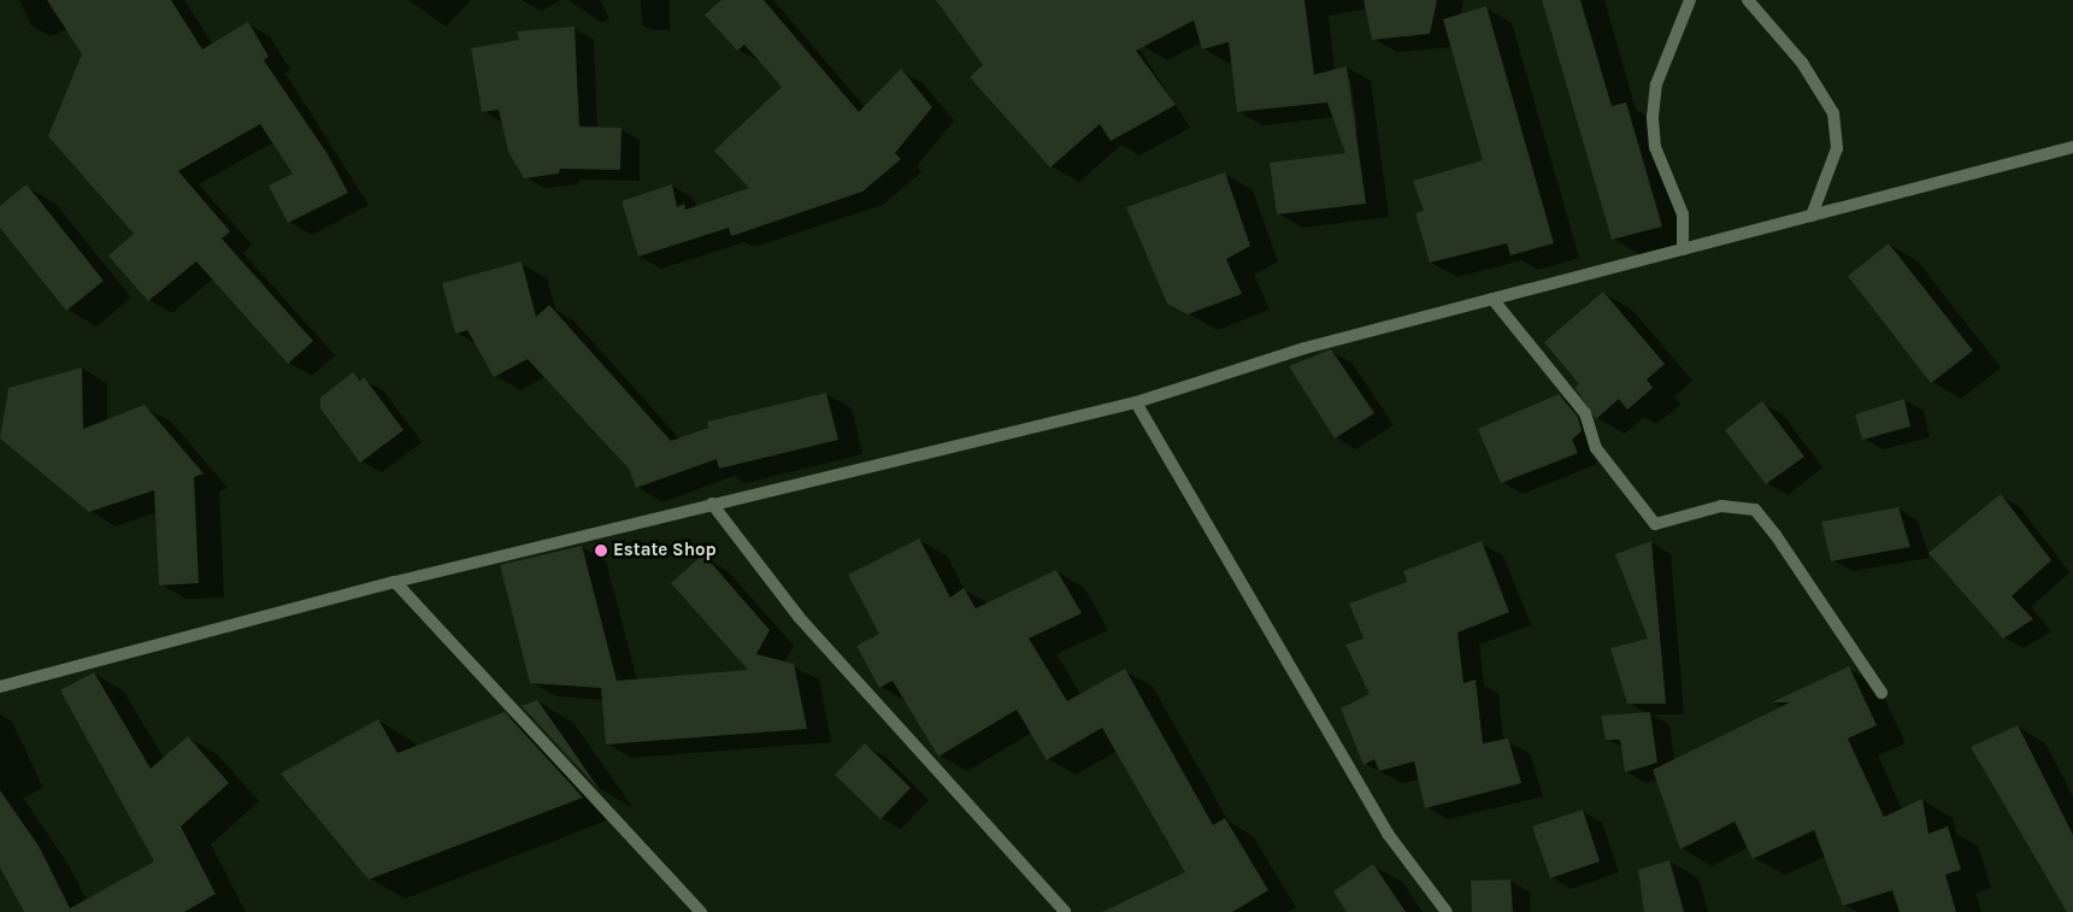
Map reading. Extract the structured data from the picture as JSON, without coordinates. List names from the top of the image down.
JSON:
{
  "places": ["Estate Shop"]
}
